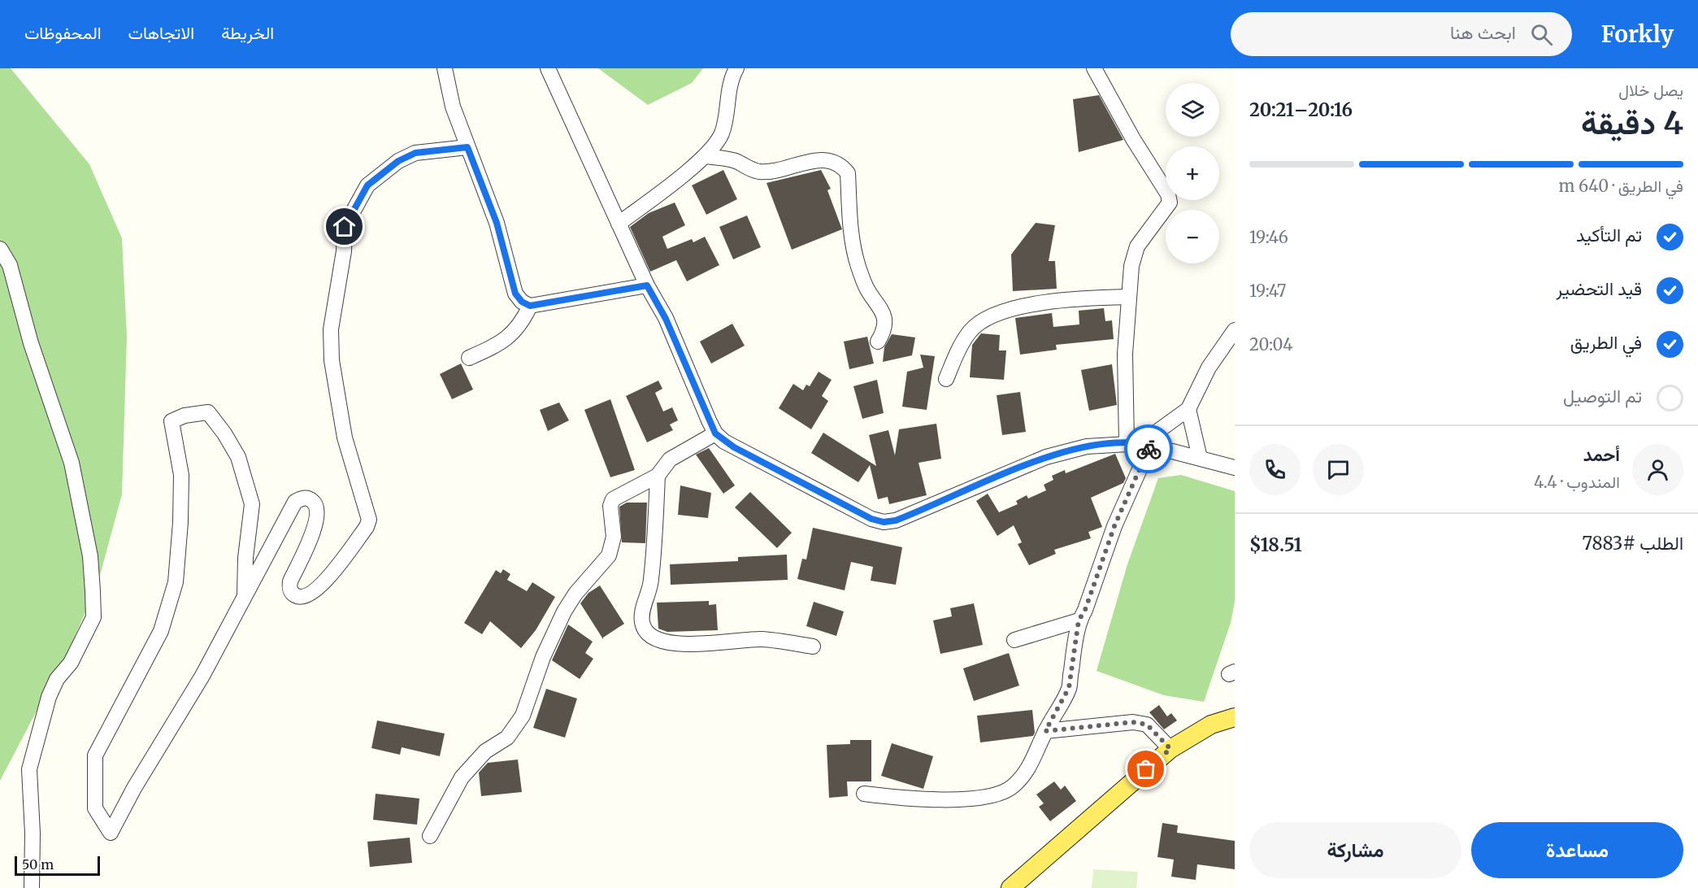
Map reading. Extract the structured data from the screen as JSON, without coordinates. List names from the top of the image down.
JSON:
{
  "scale_bar": "50 m",
  "page": {
    "header": "Forkly",
    "search": "ابحث هنا",
    "nav": ["الخريطة", "الاتجاهات", "المحفوظات"],
    "heading": ["4 دقيقة", "يصل خلال", "20:16–20:21"],
    "panel": [
      "أحمد",
      "المندوب · 4.4",
      "الطلب #7883",
      "$18.51"
    ],
    "map_buttons": ["+", "−"],
    "bar": "في الطريق · 640 m",
    "list": [
      ["تم التأكيد", "19:46"],
      ["قيد التحضير", "19:47"],
      ["في الطريق", "20:04"],
      "تم التوصيل"
    ],
    "buttons": ["مساعدة", "مشاركة"],
    "scale": "50 m"
  }
}
